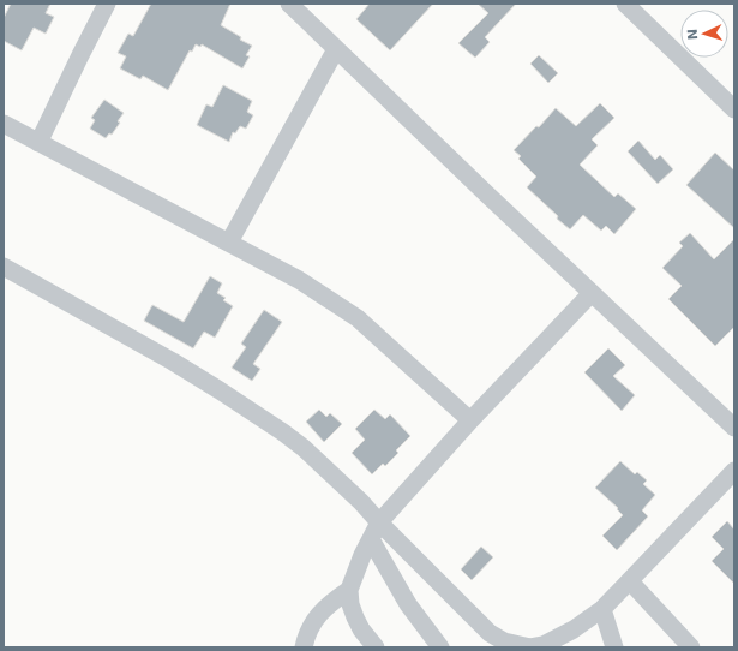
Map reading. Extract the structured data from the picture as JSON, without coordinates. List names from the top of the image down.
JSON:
{
  "north": "left"
}
